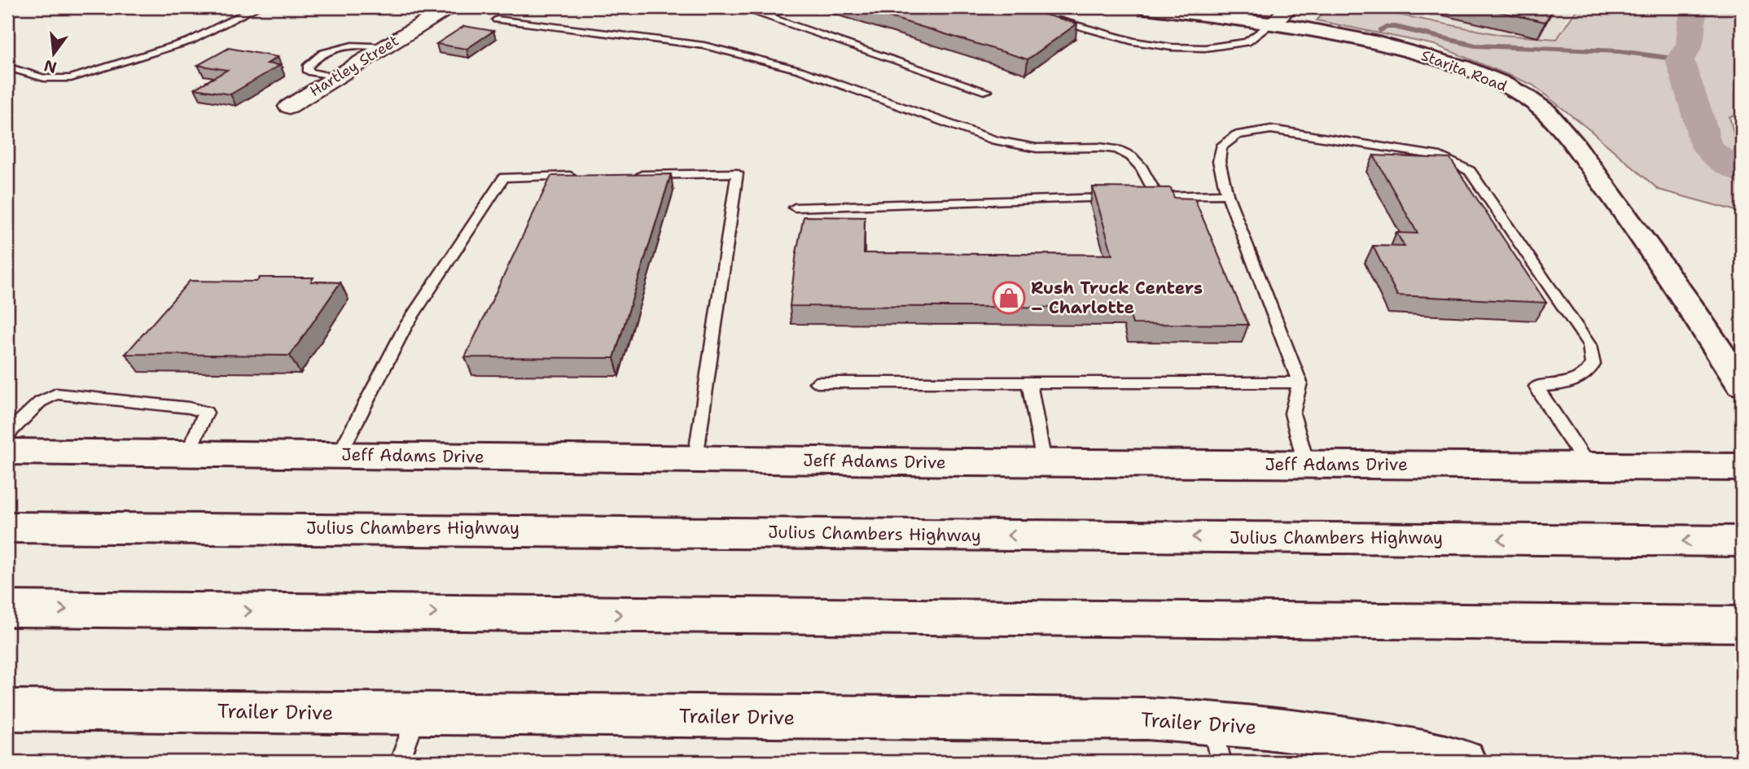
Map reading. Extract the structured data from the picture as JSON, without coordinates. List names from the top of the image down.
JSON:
{
  "streets": {
    "main road": [
      "Starita Road",
      "Jeff Adams Drive",
      "Julius Chambers Highway",
      "Trailer Drive"
    ],
    "street": ["Hartley Street"]
  },
  "places": {
    "shop": ["Rush Truck Centers – Charlotte"]
  },
  "north": "bottom"
}
